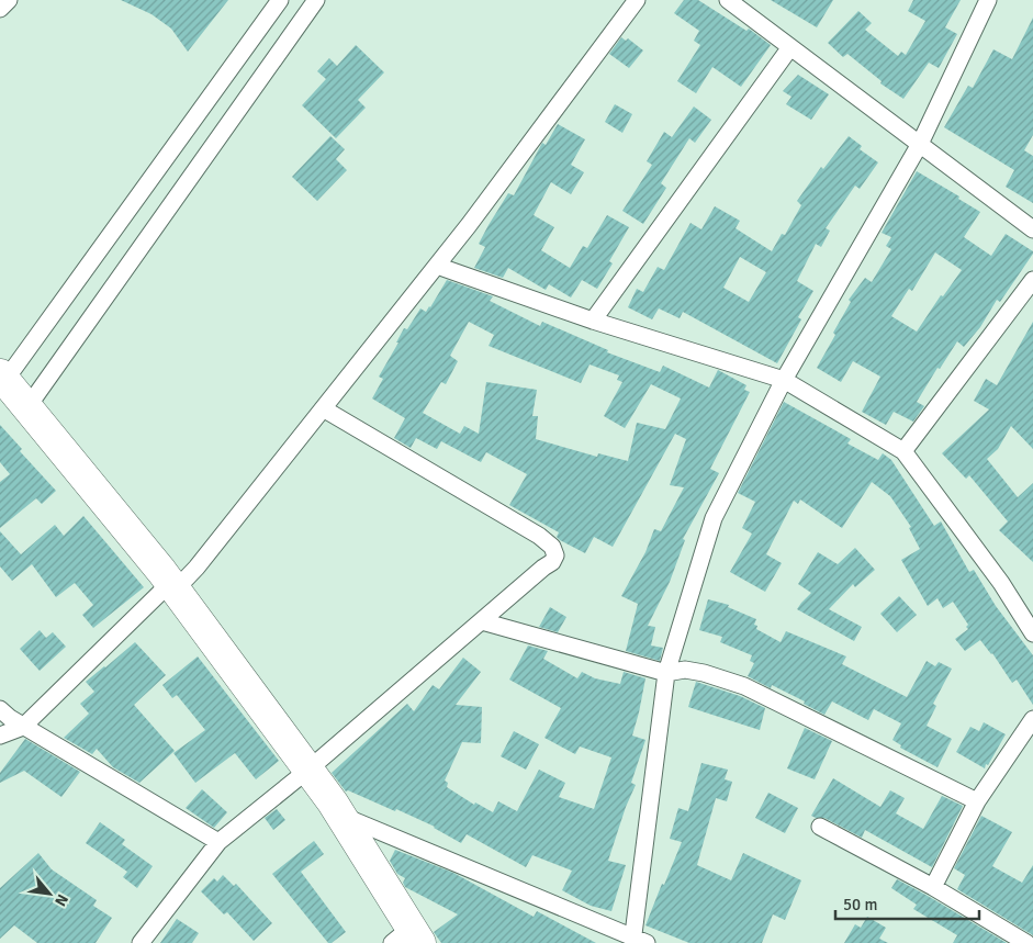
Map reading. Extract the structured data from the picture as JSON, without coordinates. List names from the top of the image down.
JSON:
{
  "scale_bar": "50 m",
  "north": "bottom right"
}
